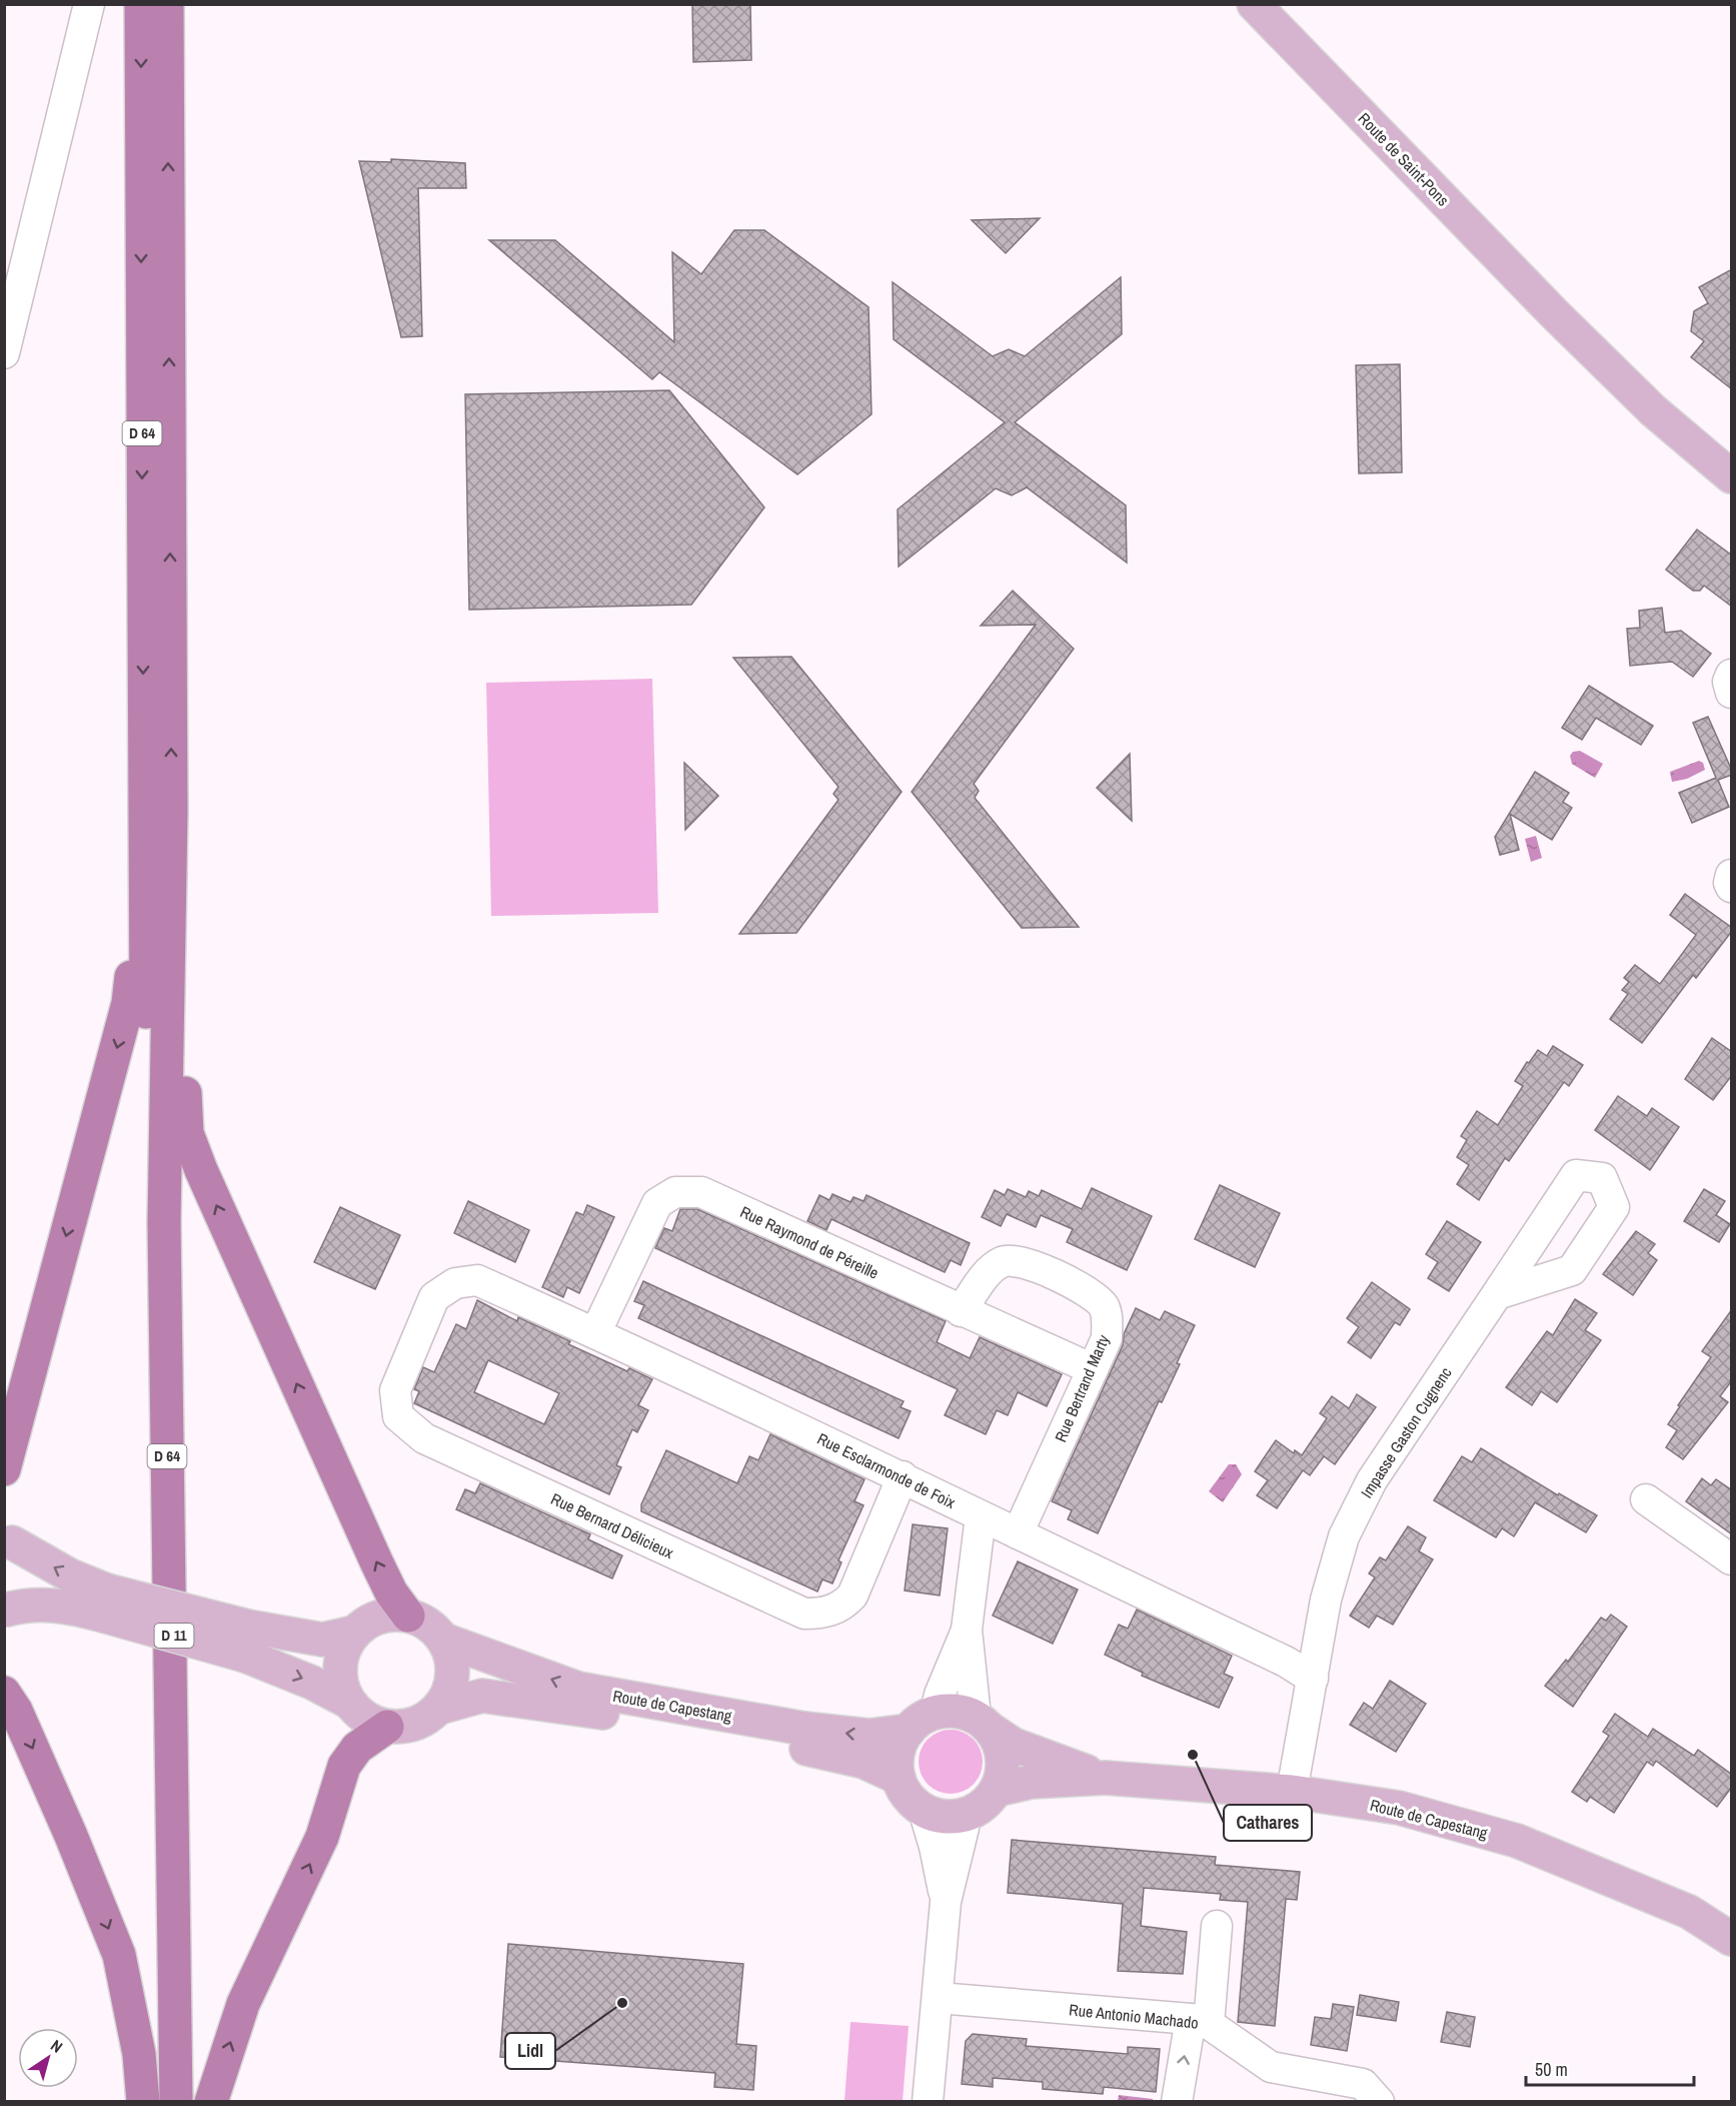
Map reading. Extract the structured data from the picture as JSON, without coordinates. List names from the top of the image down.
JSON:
{
  "streets": {
    "highway": ["D 64"],
    "main road": ["Route de Saint-Pons", "D 11", "Route de Capestang"],
    "street": [
      "Rue Raymond de Péreille",
      "Rue Bertrand Marty",
      "Impasse Gaston Cugnenc",
      "Rue Esclarmonde de Foix",
      "Rue Bernard Délicieux",
      "Rue Antonio Machado"
    ]
  },
  "crossings": [
    ["Rue Raymond de Péreille", "Rue Bertrand Marty"],
    ["Rue Raymond de Péreille", "Rue Esclarmonde de Foix"],
    ["Rue Bertrand Marty", "Rue Esclarmonde de Foix"],
    ["Impasse Gaston Cugnenc", "Rue Esclarmonde de Foix"],
    ["Impasse Gaston Cugnenc", "Route de Capestang"],
    ["Rue Esclarmonde de Foix", "Rue Bernard Délicieux"],
    ["D 11", "Route de Capestang"]
  ],
  "places": ["Cathares", "Lidl"],
  "scale_bar": "50 m",
  "north": "top right"
}
